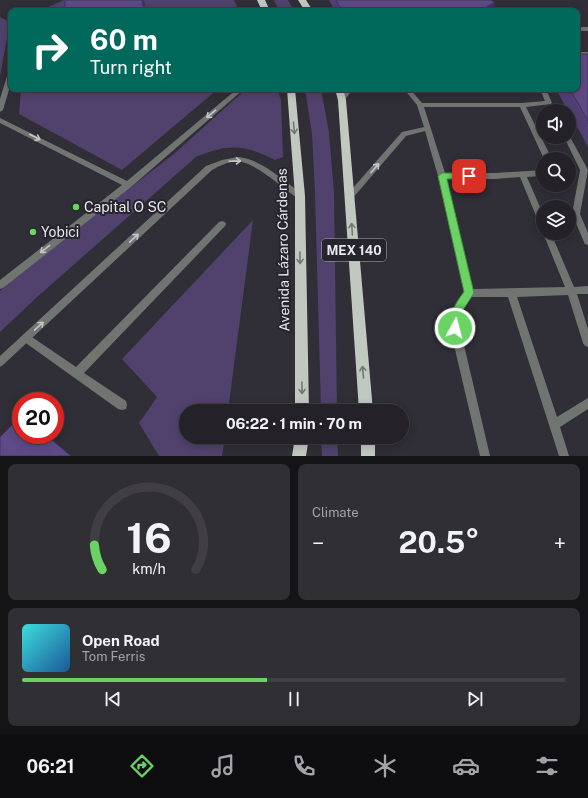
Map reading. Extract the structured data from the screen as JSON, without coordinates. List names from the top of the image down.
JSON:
{
  "streets": {
    "highway": ["Avenida Lázaro Cárdenas", "MEX 140"]
  },
  "places": ["Capital O SC", "Yobici"],
  "page": {
    "turn": ["60 m", "Turn right"],
    "limit": "20",
    "trip": "06:22 · 1 min · 70 m",
    "tile": "Climate",
    "heat": ["−", "20.5°", "+"],
    "song": ["Open Road", "Tom Ferris"],
    "tabs": "06:21",
    "gauge": ["16", "km/h"]
  }
}
